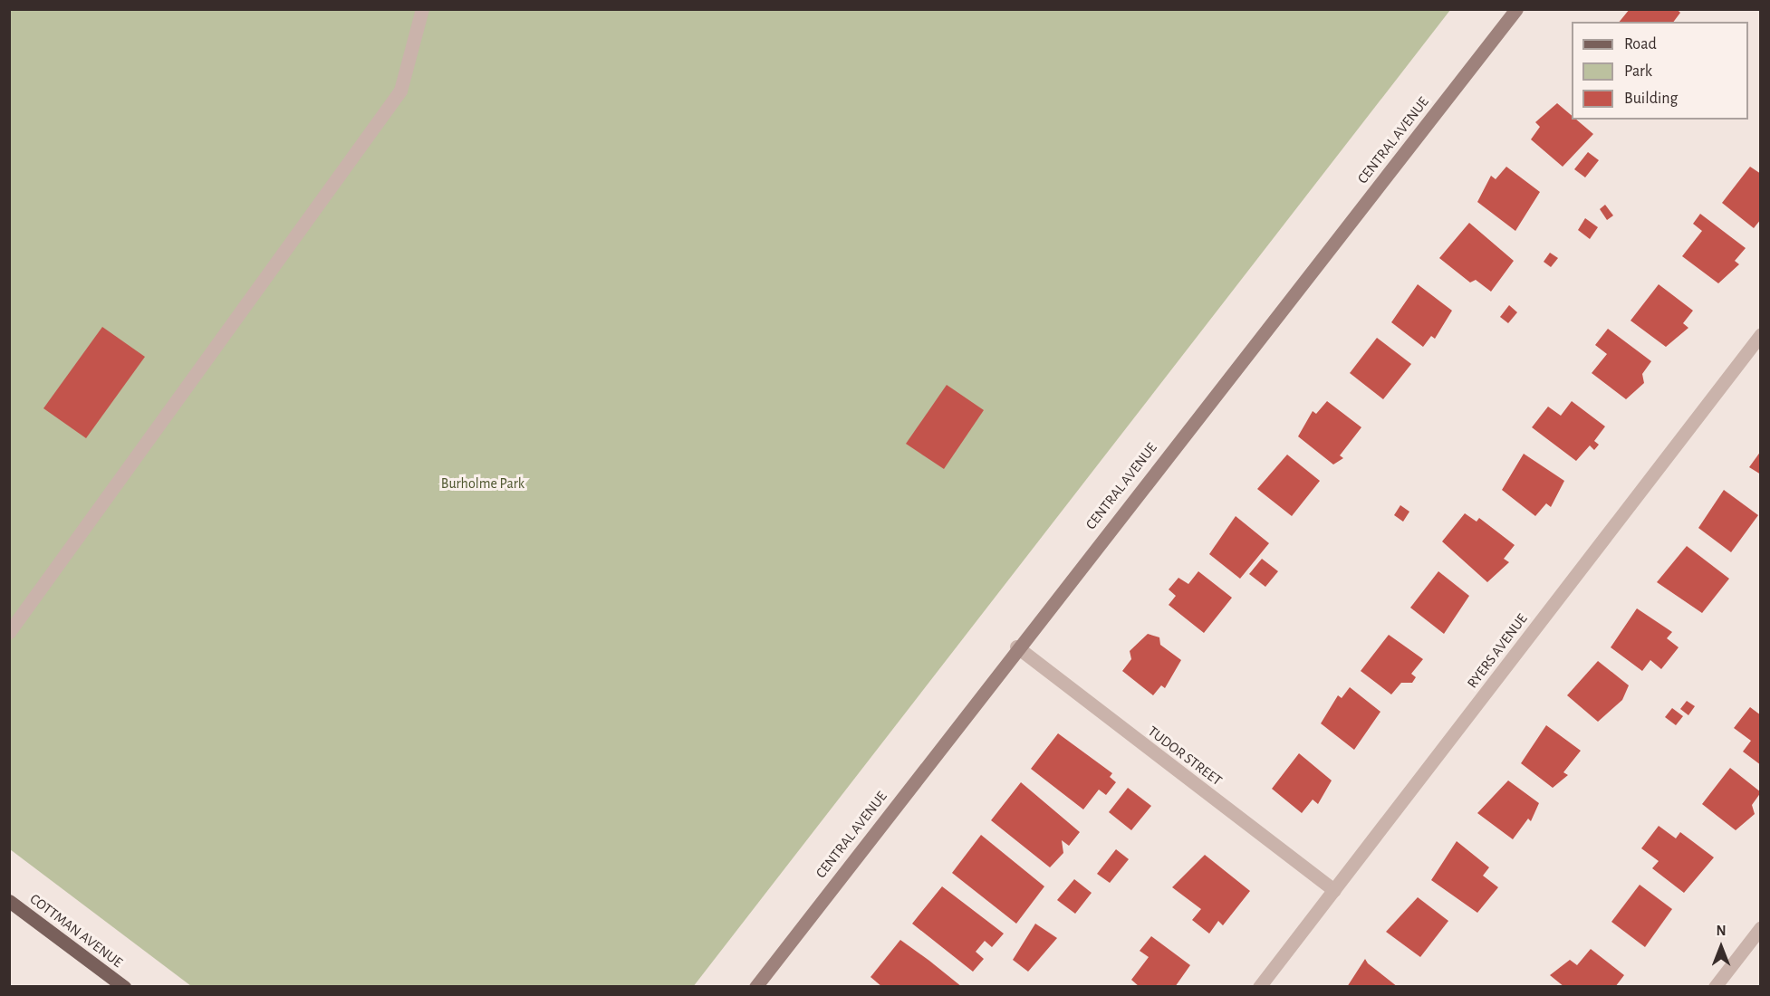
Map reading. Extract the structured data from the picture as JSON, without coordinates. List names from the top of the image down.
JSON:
{
  "streets": {
    "main road": ["CENTRAL AVENUE", "COTTMAN AVENUE"],
    "street": ["RYERS AVENUE", "TUDOR STREET"]
  },
  "crossings": [
    ["CENTRAL AVENUE", "TUDOR STREET"],
    ["RYERS AVENUE", "TUDOR STREET"]
  ],
  "parks": ["Burholme Park"],
  "legend": ["Road", "Park", "Building"],
  "north": "top"
}
